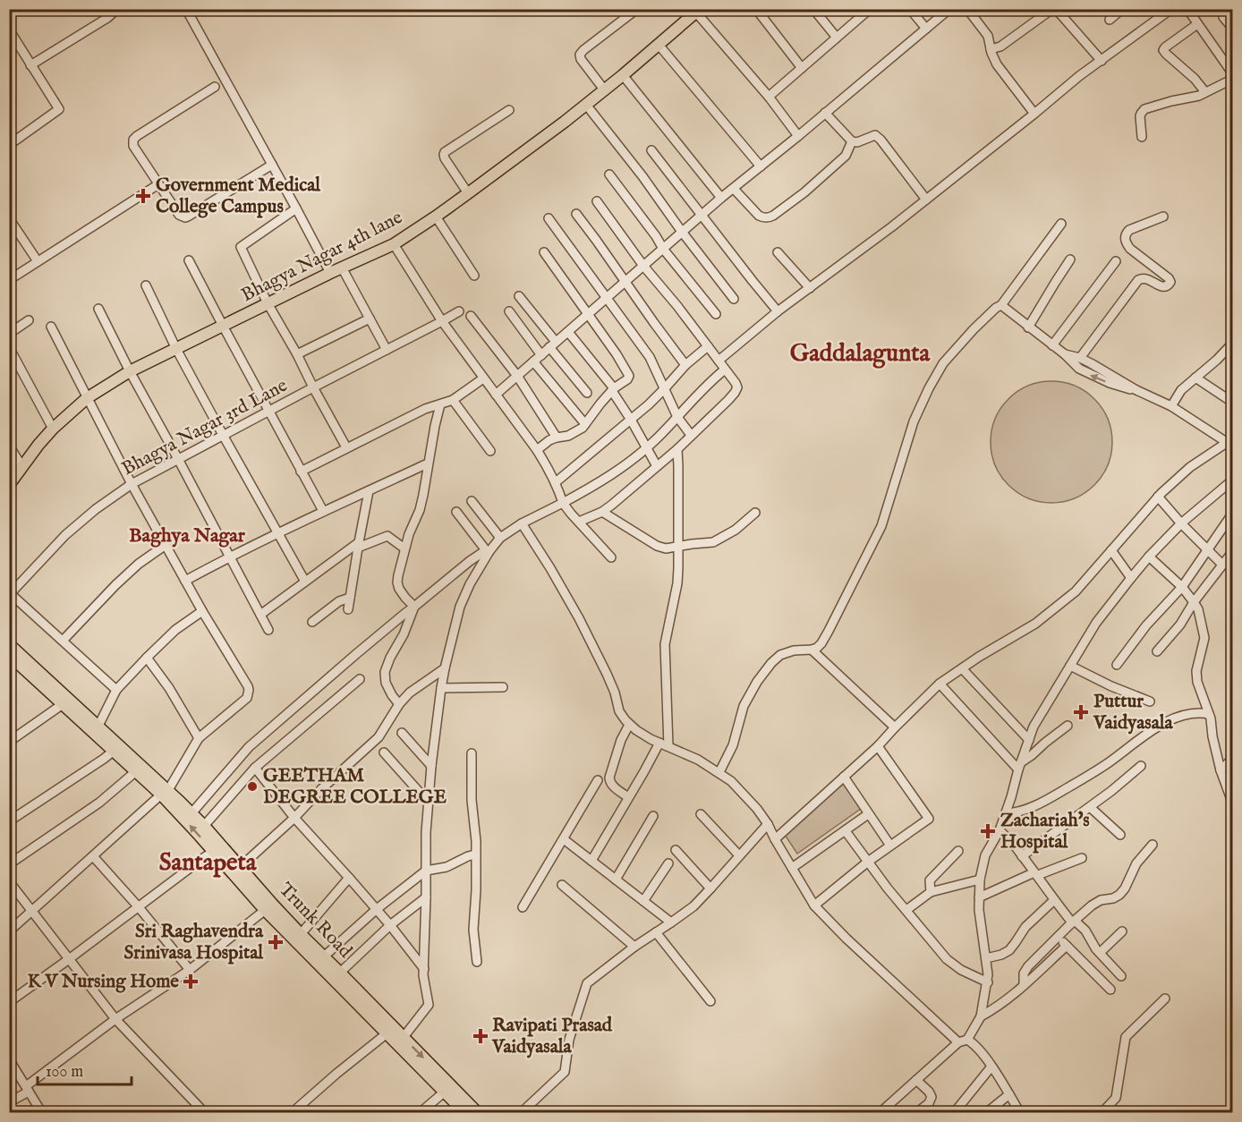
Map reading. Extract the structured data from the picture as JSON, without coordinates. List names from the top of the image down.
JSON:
{
  "streets": {
    "main road": ["Bhagya Nagar 4th lane", "Trunk Road"],
    "street": ["Bhagya Nagar 3rd Lane"]
  },
  "districts": ["Gaddalagunta", "Baghya Nagar", "Santapeta"],
  "places": {
    "health": [
      "Government Medical College Campus",
      "Puttur Vaidyasala",
      "Zachariah's Hospital",
      "Sri Raghavendra Srinivasa Hospital",
      "K V Nursing Home",
      "Ravipati Prasad Vaidyasala"
    ],
    "other": ["GEETHAM DEGREE COLLEGE"]
  },
  "scale_bar": "100 m"
}
